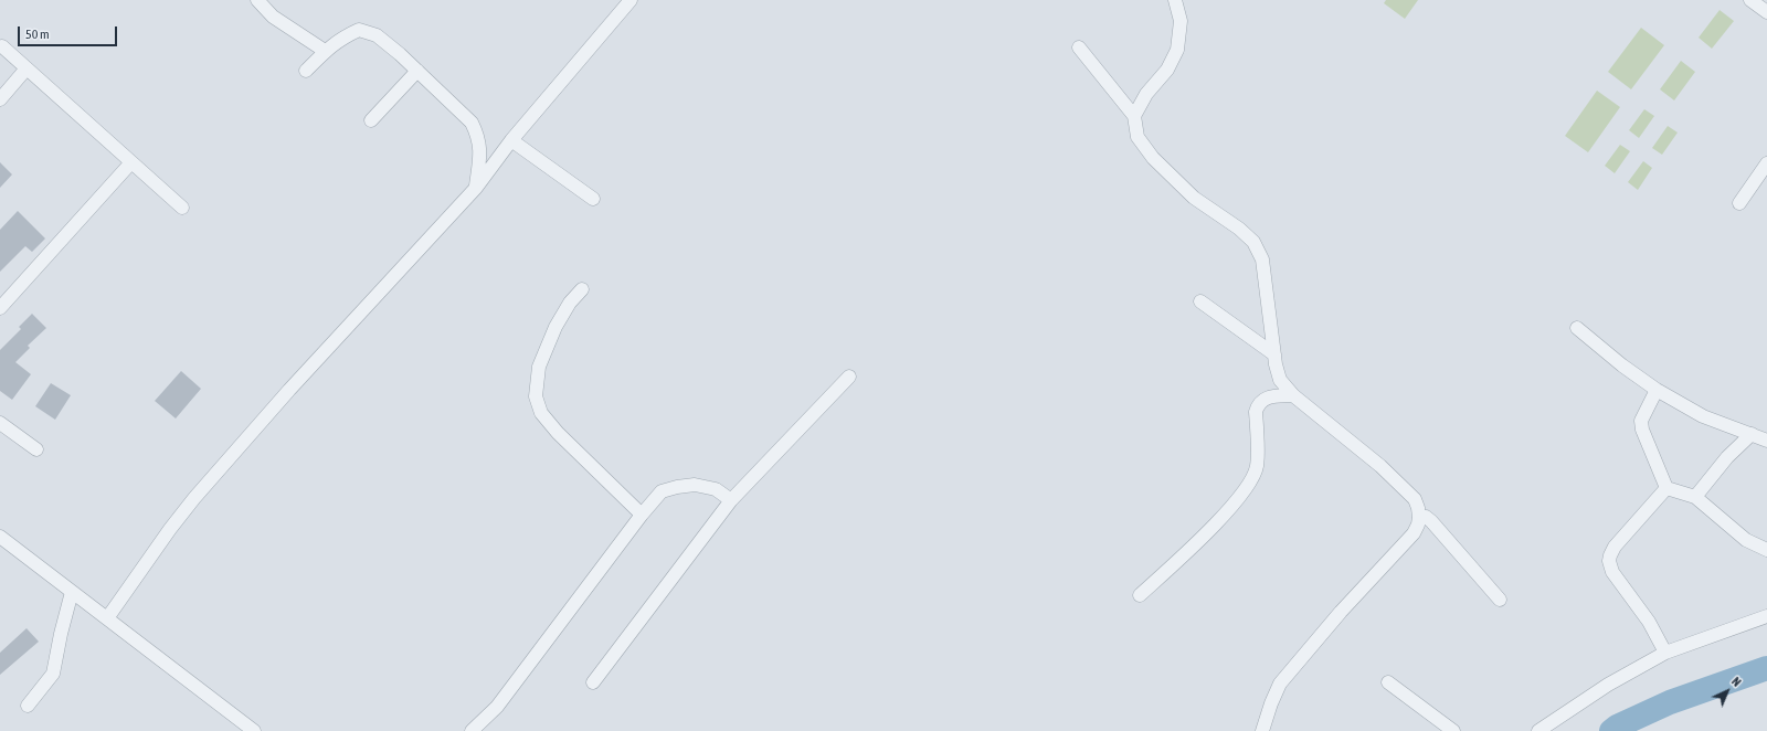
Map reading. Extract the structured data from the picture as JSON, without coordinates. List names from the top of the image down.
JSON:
{
  "scale_bar": "50 m",
  "north": "top right"
}
